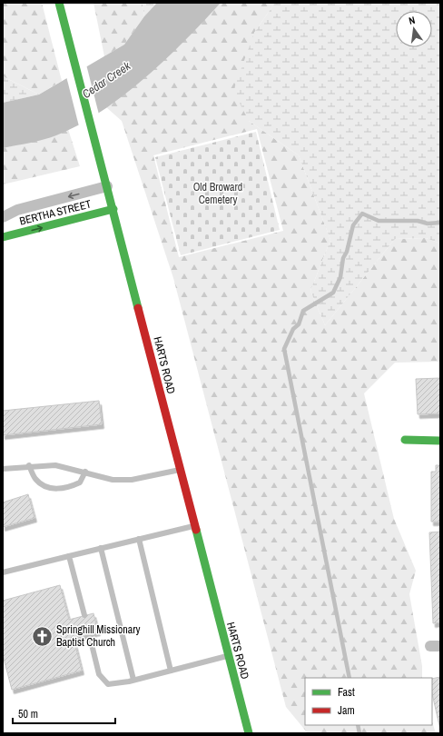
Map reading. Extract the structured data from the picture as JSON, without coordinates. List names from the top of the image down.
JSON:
{
  "streets": {
    "street": ["BERTHA STREET", "HARTS ROAD"]
  },
  "crossings": [
    ["BERTHA STREET", "HARTS ROAD"]
  ],
  "water": ["Cedar Creek"],
  "parks": ["Old Broward Cemetery"],
  "places": {
    "church": ["Springhill Missionary Baptist Church"]
  },
  "legend": ["Fast", "Jam"],
  "scale_bar": "50 m",
  "north": "top"
}
